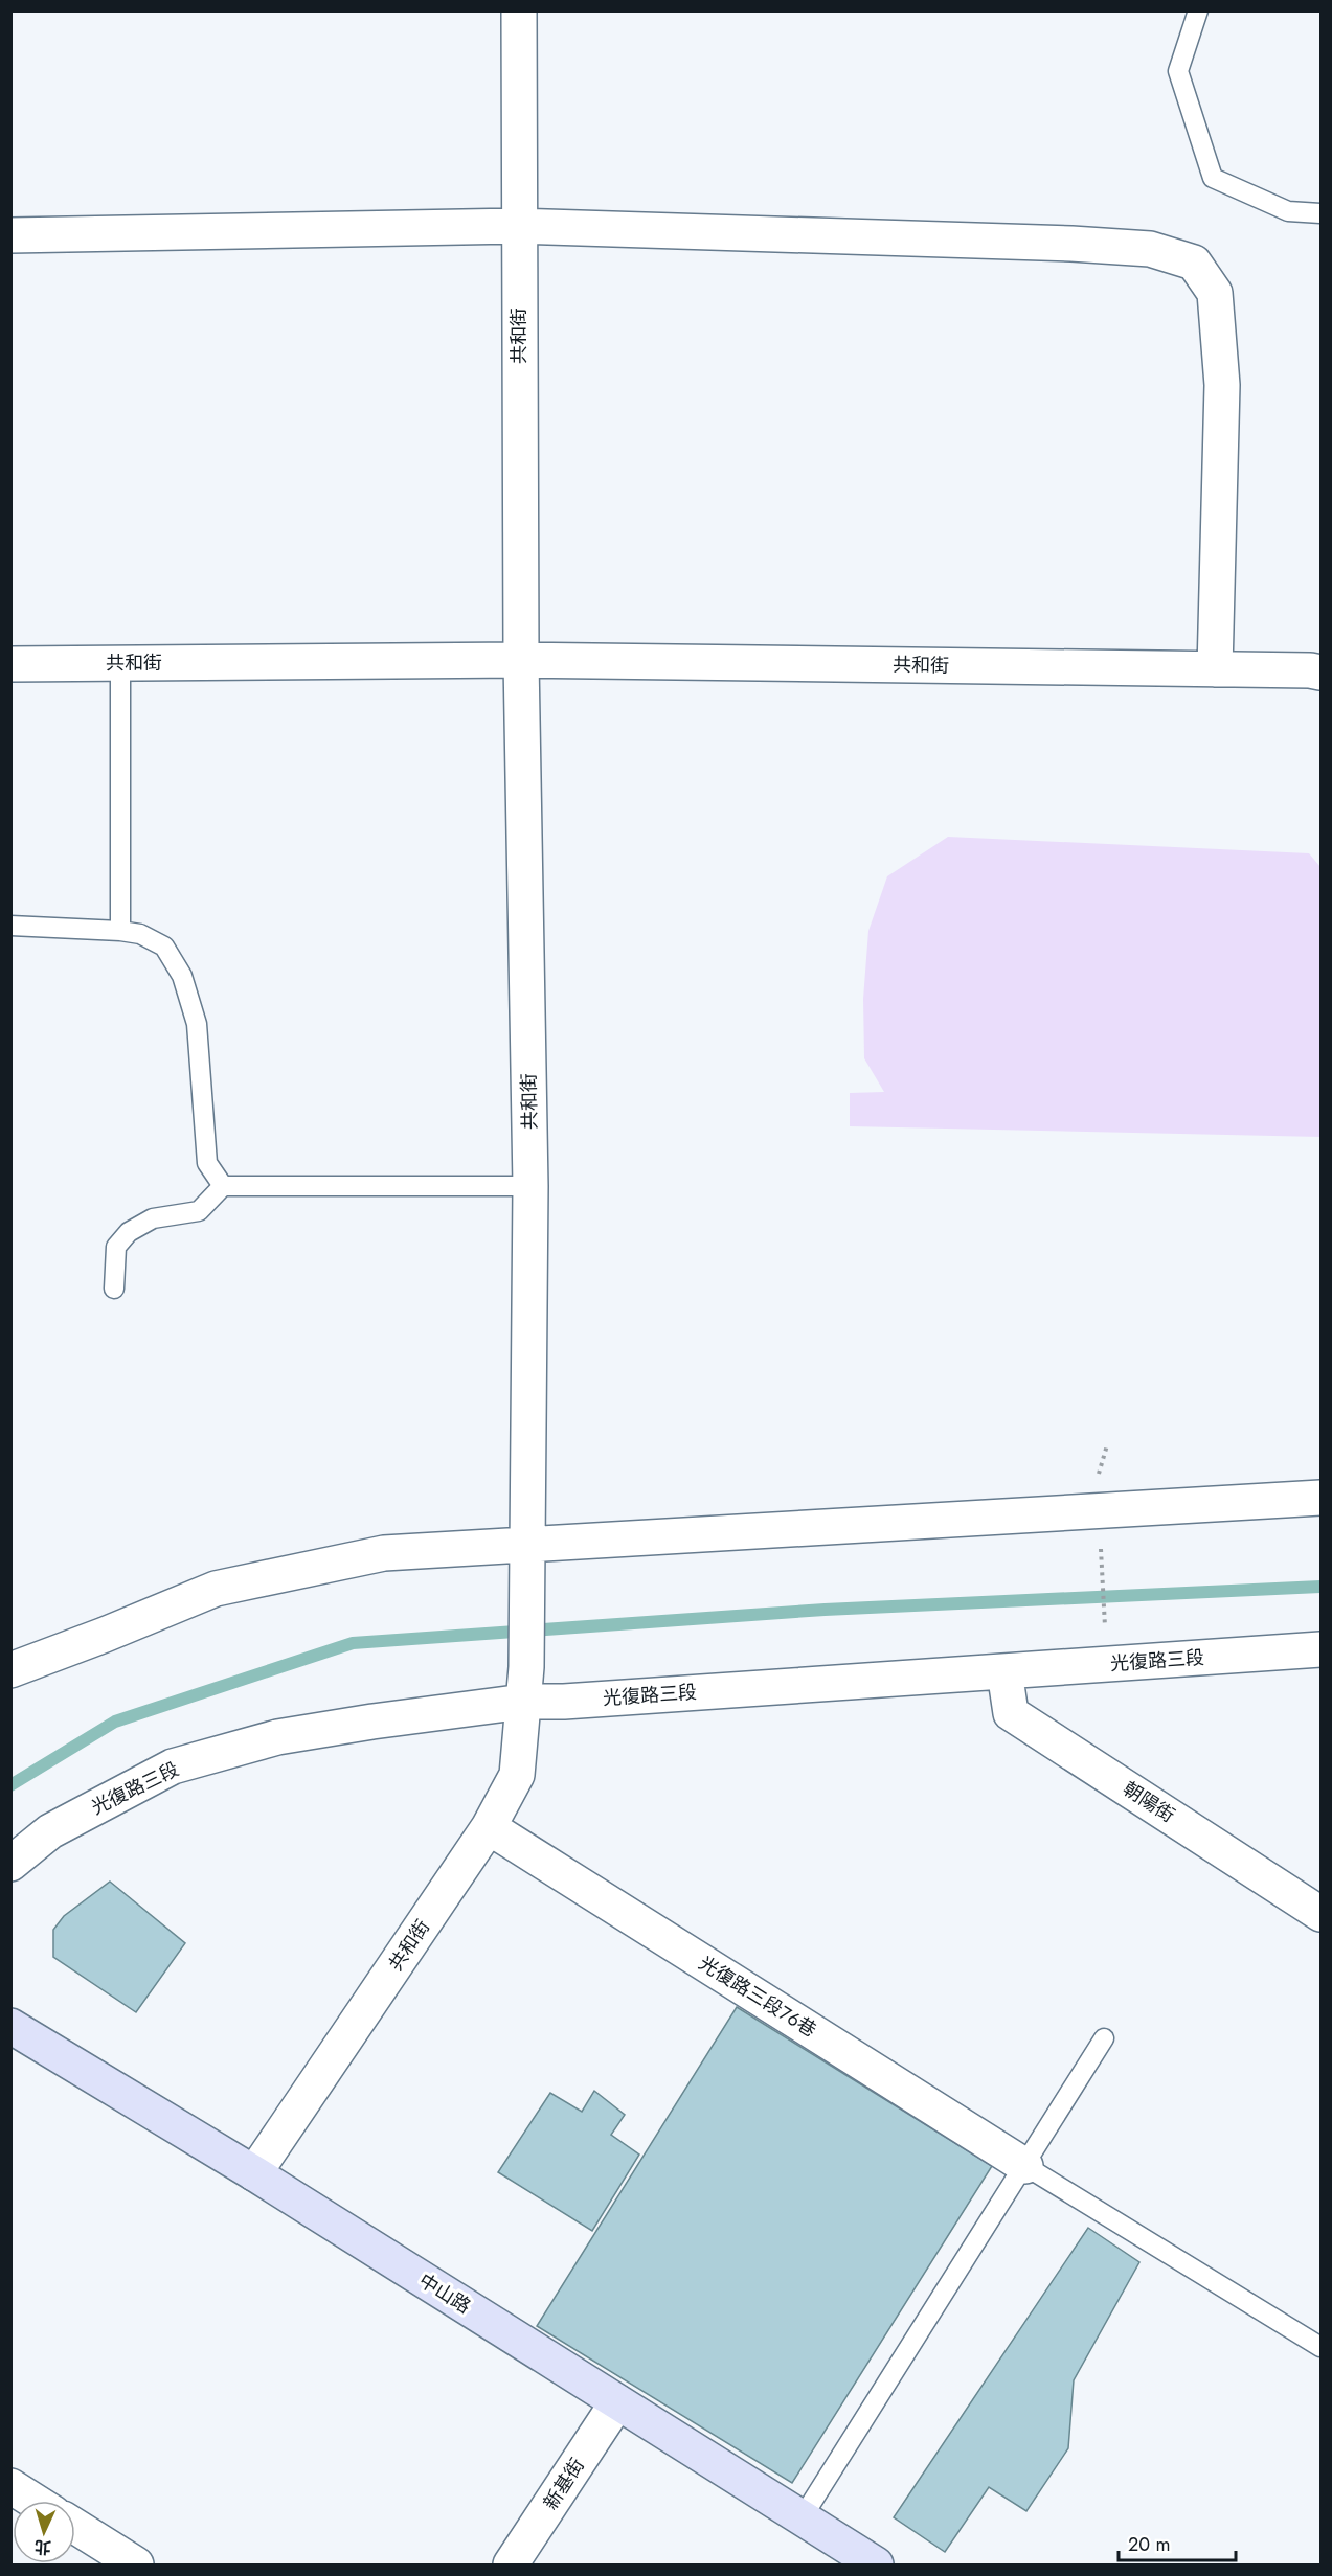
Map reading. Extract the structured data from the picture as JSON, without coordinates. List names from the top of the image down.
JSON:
{
  "streets": {
    "main road": ["中山路"],
    "street": [
      "共和街",
      "光復路三段",
      "朝陽街",
      "光復路三段76巷",
      "新基街"
    ]
  },
  "crossings": [
    ["共和街", "光復路三段"],
    ["共和街", "光復路三段76巷"],
    ["共和街", "中山路"],
    ["光復路三段", "朝陽街"],
    ["中山路", "新基街"]
  ],
  "scale_bar": "20 m",
  "north": "bottom"
}
